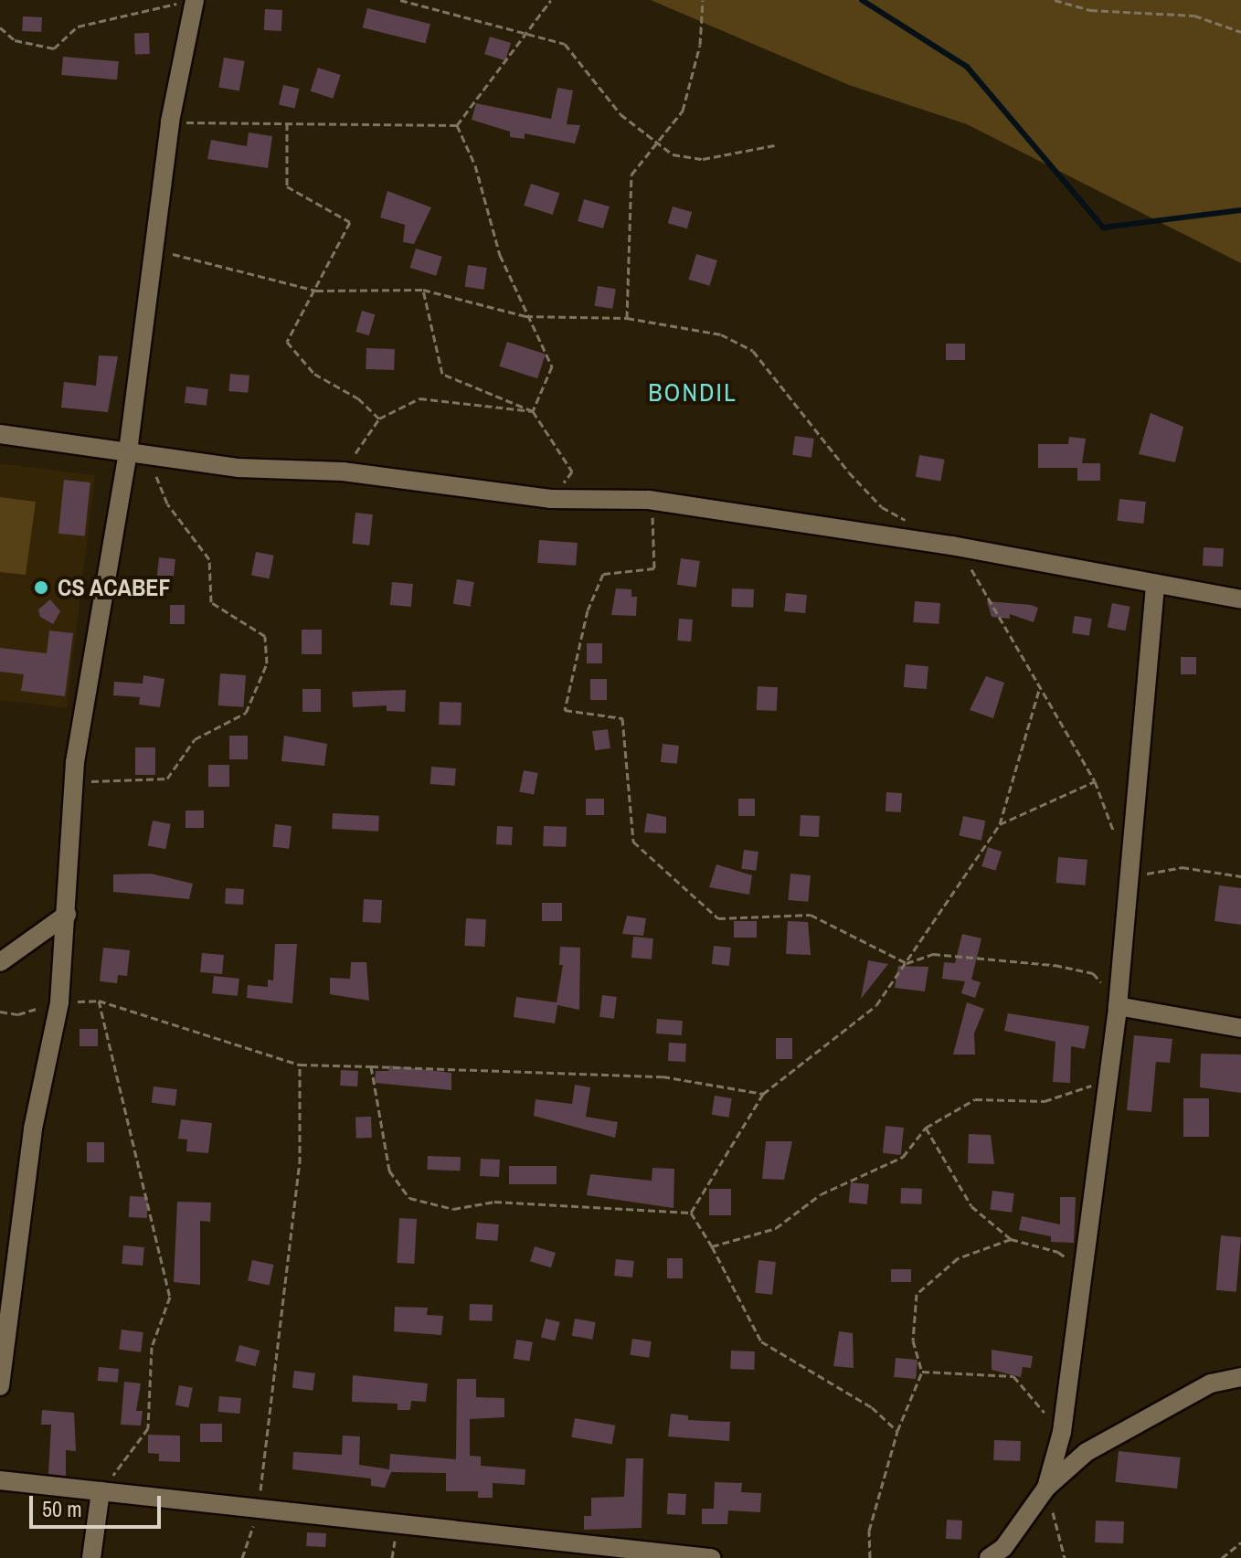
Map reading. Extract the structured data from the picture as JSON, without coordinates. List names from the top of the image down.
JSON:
{
  "districts": ["BONDIL"],
  "places": ["CS ACABEF"],
  "scale_bar": "50 m"
}
